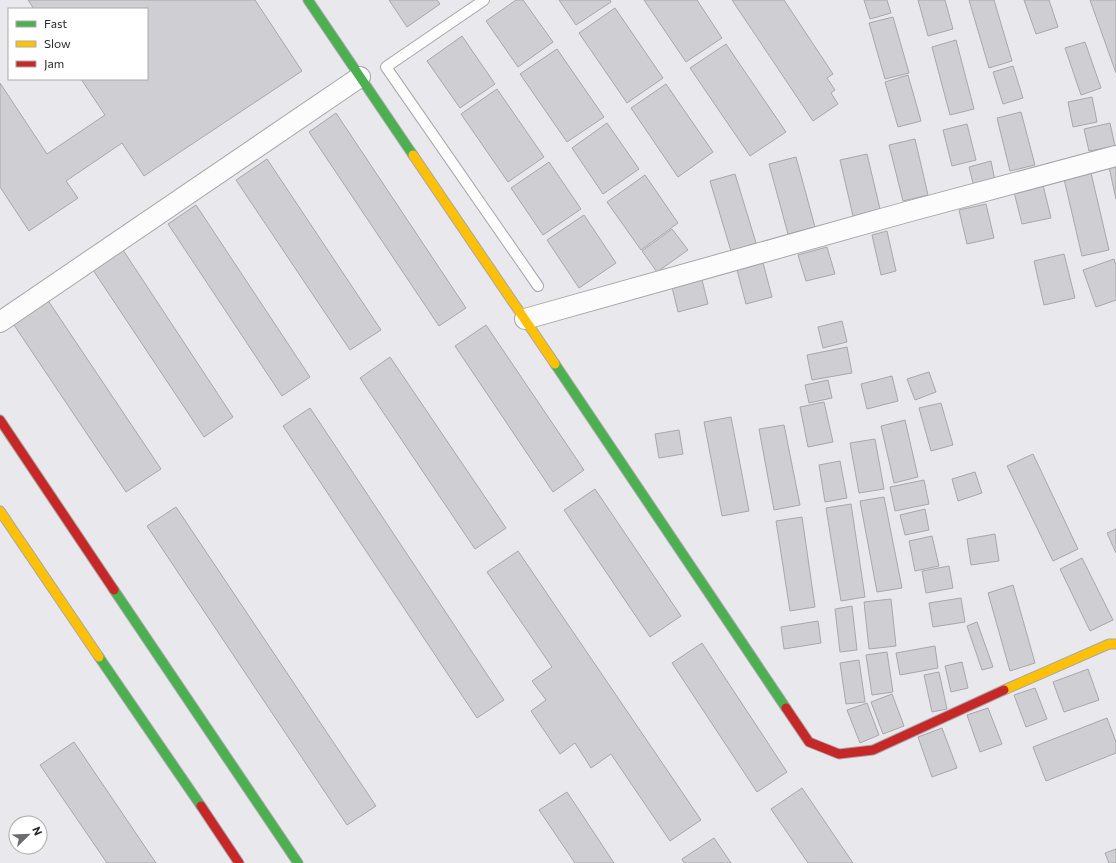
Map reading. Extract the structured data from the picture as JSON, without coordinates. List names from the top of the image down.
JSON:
{
  "legend": ["Fast", "Slow", "Jam"],
  "north": "top right"
}
